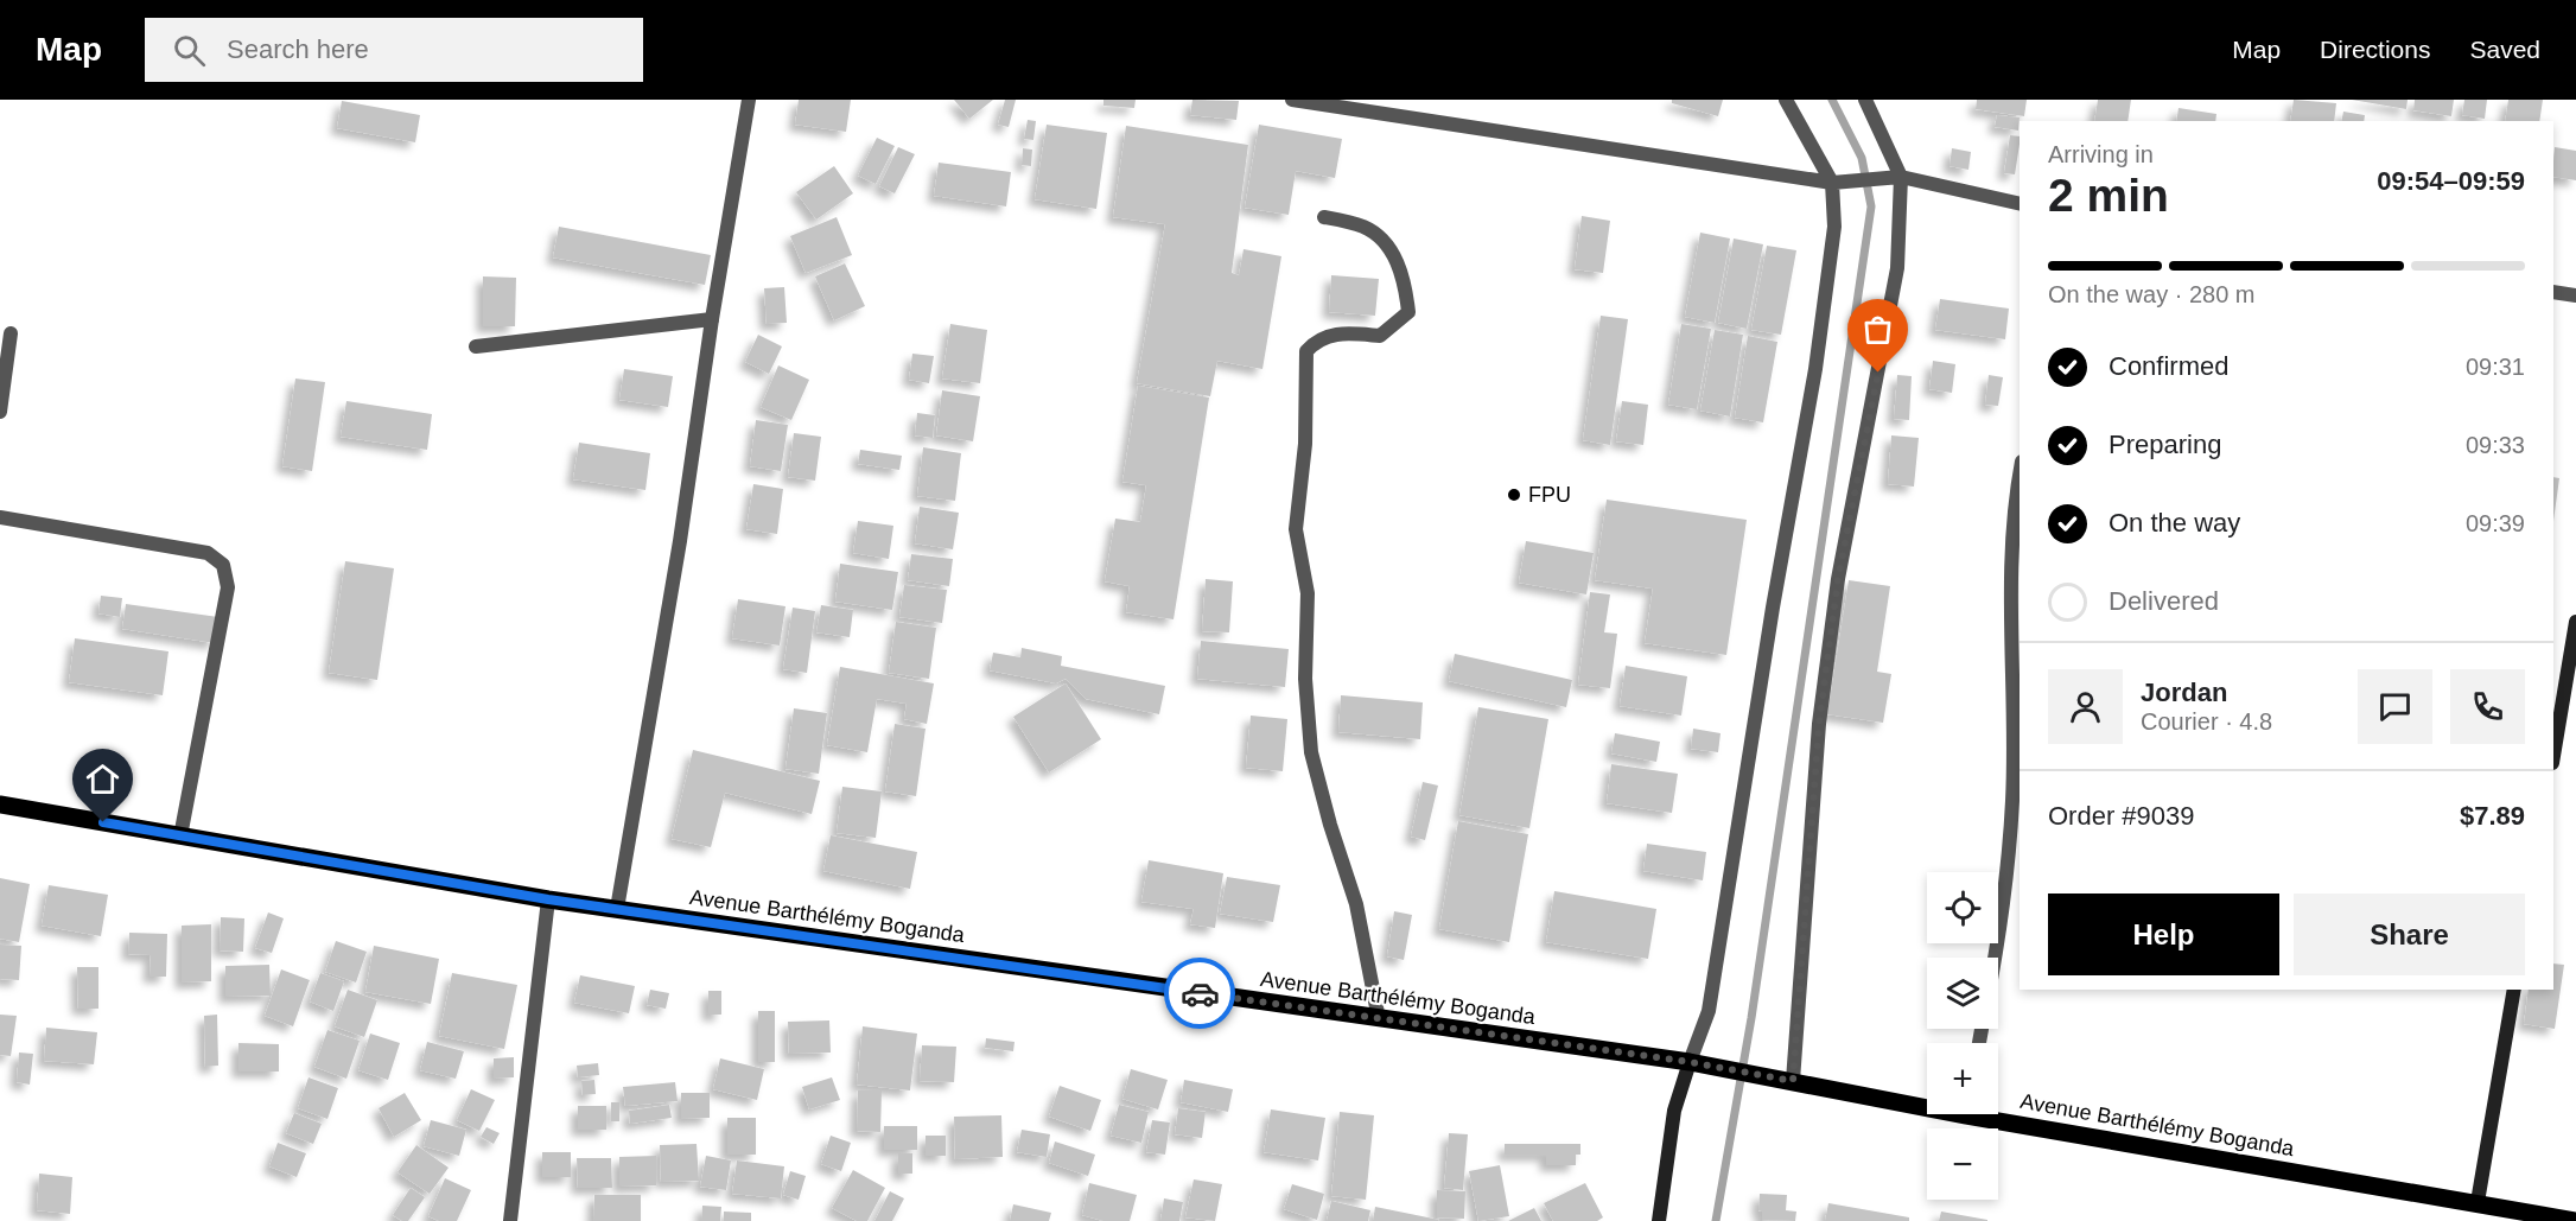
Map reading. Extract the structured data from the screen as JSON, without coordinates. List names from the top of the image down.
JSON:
{
  "streets": {
    "main road": ["Avenue Barthélémy Boganda"]
  },
  "places": ["FPU"],
  "page": {
    "header": "Map",
    "search": "Search here",
    "nav": ["Map", "Directions", "Saved"],
    "heading": ["2 min", "Arriving in", "09:54–09:59"],
    "panel": [
      "Jordan",
      "Courier · 4.8",
      "Order #9039",
      "$7.89"
    ],
    "bar": "On the way · 280 m",
    "list": [
      ["Confirmed", "09:31"],
      ["Preparing", "09:33"],
      ["On the way", "09:39"],
      "Delivered"
    ],
    "map_buttons": ["+", "−"],
    "buttons": ["Help", "Share"]
  }
}
